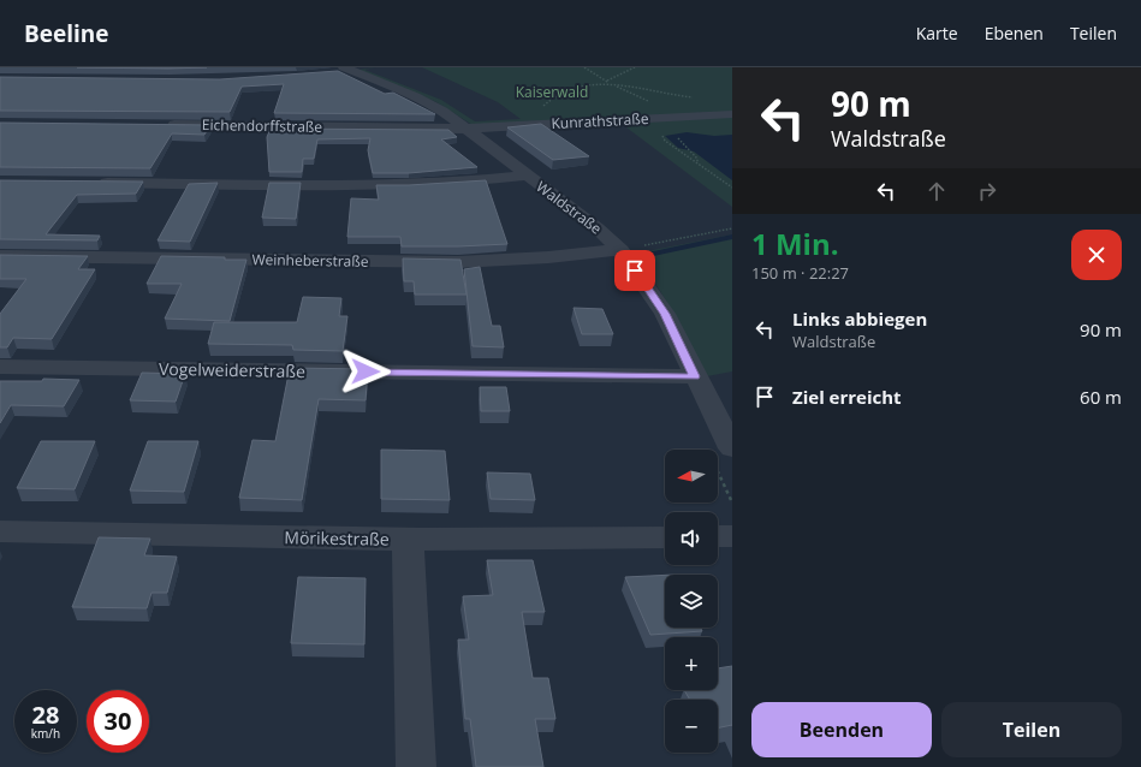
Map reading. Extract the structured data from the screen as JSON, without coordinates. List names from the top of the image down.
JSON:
{
  "streets": {
    "street": [
      "Kunrathstraße",
      "Eichendorffstraße",
      "Waldstraße",
      "Weinheberstraße",
      "Vogelweiderstraße",
      "Mörikestraße"
    ]
  },
  "crossings": [
    ["Kunrathstraße", "Eichendorffstraße"],
    ["Kunrathstraße", "Waldstraße"],
    ["Eichendorffstraße", "Waldstraße"],
    ["Waldstraße", "Weinheberstraße"],
    ["Waldstraße", "Vogelweiderstraße"]
  ],
  "parks": ["Kaiserwald"],
  "north": "left",
  "page": {
    "header": "Beeline",
    "nav": ["Karte", "Ebenen", "Teilen"],
    "turn": ["90 m", "Waldstraße"],
    "heading": ["1 Min.", "150 m · 22:27"],
    "list": [
      {
        "name": "Links abbiegen",
        "note": "Waldstraße",
        "value": "90 m"
      },
      {
        "name": "Ziel erreicht",
        "value": "60 m"
      }
    ],
    "map_buttons": ["+", "−"],
    "speed": "28 km/h",
    "limit": "30",
    "buttons": ["Beenden", "Teilen"]
  }
}
